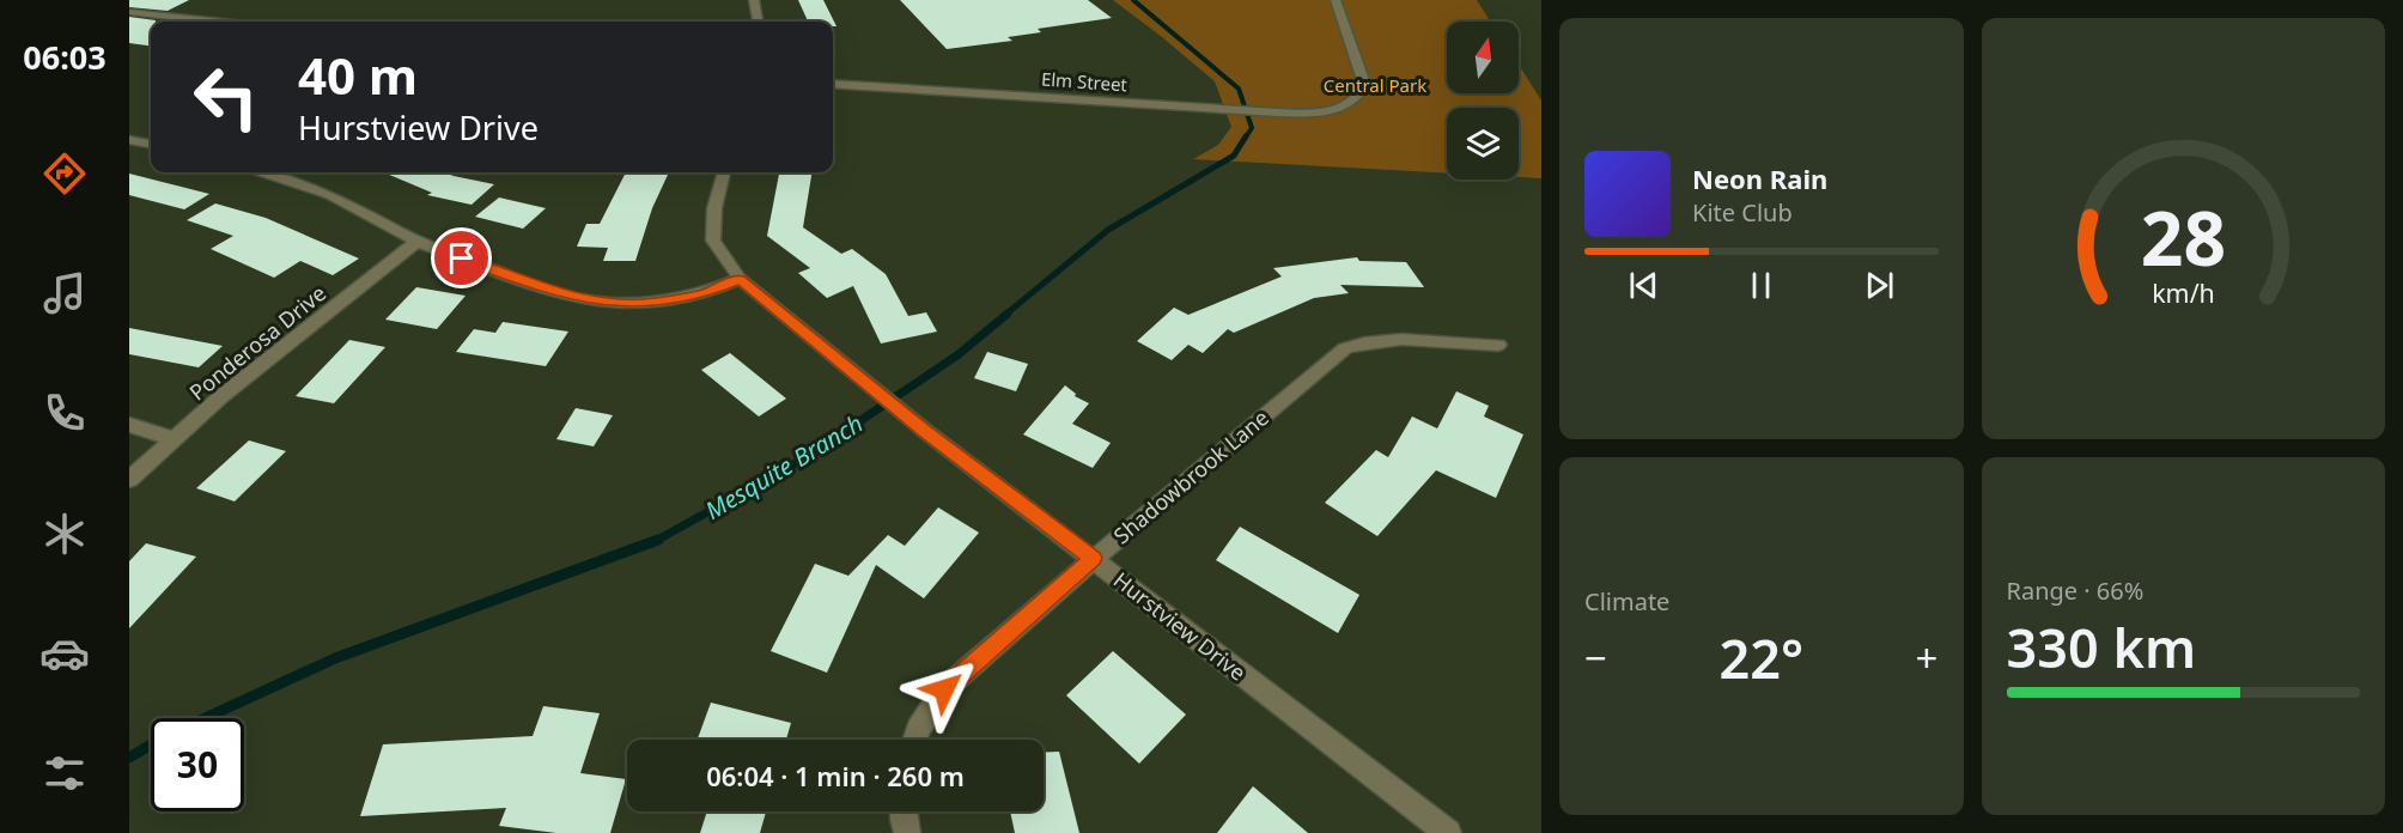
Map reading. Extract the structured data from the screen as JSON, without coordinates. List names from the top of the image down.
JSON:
{
  "streets": {
    "street": [
      "Elm Street",
      "Ponderosa Drive",
      "Shadowbrook Lane",
      "Hurstview Drive"
    ]
  },
  "crossings": [
    ["Shadowbrook Lane", "Hurstview Drive"]
  ],
  "water": ["Mesquite Branch"],
  "parks": ["Central Park"],
  "north": "top",
  "page": {
    "tabs": "06:03",
    "turn": ["40 m", "Hurstview Drive"],
    "song": ["Neon Rain", "Kite Club"],
    "tile": [
      "Climate",
      ["Range · 66%", "330 km"]
    ],
    "heat": ["−", "22°", "+"],
    "limit": "30",
    "trip": "06:04 · 1 min · 260 m",
    "gauge": ["28", "km/h"]
  }
}
